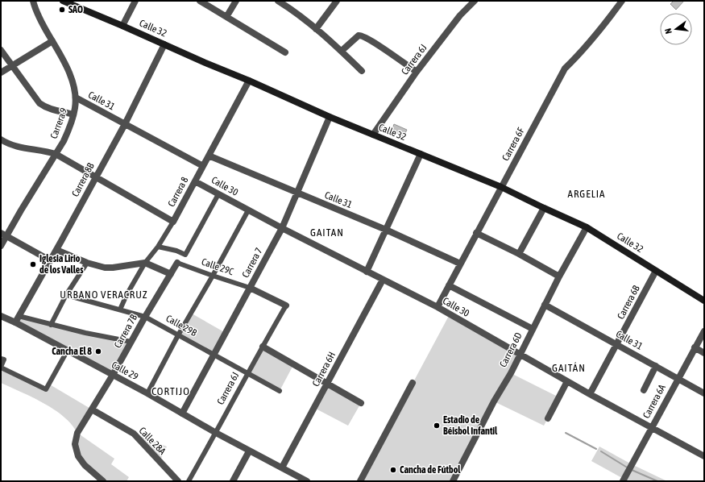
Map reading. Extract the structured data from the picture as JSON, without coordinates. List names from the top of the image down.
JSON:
{
  "streets": {
    "main road": ["Calle 32"],
    "street": [
      "Carrera 6J",
      "Calle 31",
      "Carrera 9",
      "Carrera 6F",
      "Carrera 8B",
      "Calle 30",
      "Carrera 8",
      "Carrera 7",
      "Calle 29C",
      "Carrera 6B",
      "Calle 29B",
      "Carrera 7B",
      "Carrera 6D",
      "Carrera 6H",
      "Calle 29",
      "Carrera 6A",
      "Calle 28A"
    ]
  },
  "crossings": [
    ["Calle 32", "Carrera 6J"],
    ["Calle 32", "Carrera 6F"],
    ["Calle 32", "Carrera 8B"],
    ["Calle 32", "Carrera 8"],
    ["Calle 32", "Carrera 7"],
    ["Calle 32", "Carrera 6B"],
    ["Calle 32", "Carrera 6D"],
    ["Carrera 6J", "Calle 29C"],
    ["Carrera 6J", "Calle 29B"],
    ["Carrera 6J", "Calle 29"],
    ["Calle 31", "Carrera 9"],
    ["Calle 31", "Carrera 6F"],
    ["Calle 31", "Carrera 8B"],
    ["Calle 31", "Carrera 8"],
    ["Calle 31", "Carrera 7"],
    ["Calle 31", "Carrera 6B"],
    ["Calle 31", "Carrera 6D"],
    ["Calle 31", "Carrera 6A"],
    ["Carrera 6F", "Calle 30"],
    ["Carrera 8B", "Calle 29"],
    ["Calle 30", "Carrera 8"],
    ["Calle 30", "Carrera 7"],
    ["Calle 30", "Carrera 6B"],
    ["Calle 30", "Carrera 6D"],
    ["Calle 30", "Carrera 6H"],
    ["Calle 30", "Carrera 6A"],
    ["Carrera 8", "Calle 29B"],
    ["Carrera 7", "Calle 29C"],
    ["Carrera 7", "Calle 29B"],
    ["Carrera 7", "Calle 29"],
    ["Calle 29C", "Carrera 7B"],
    ["Calle 29B", "Carrera 7B"],
    ["Carrera 7B", "Calle 29"],
    ["Carrera 7B", "Calle 28A"],
    ["Carrera 6H", "Calle 29"]
  ],
  "districts": [
    "ARGELIA",
    "GAITAN",
    "URBANO VERACRUZ",
    "GAITÁN",
    "CORTIJO"
  ],
  "places": [
    "SAO",
    "Iglesia Lirio de los Valles",
    "Cancha El 8",
    "Estadio de Béisbol Infantil",
    "Cancha de Fútbol"
  ],
  "north": "left"
}
